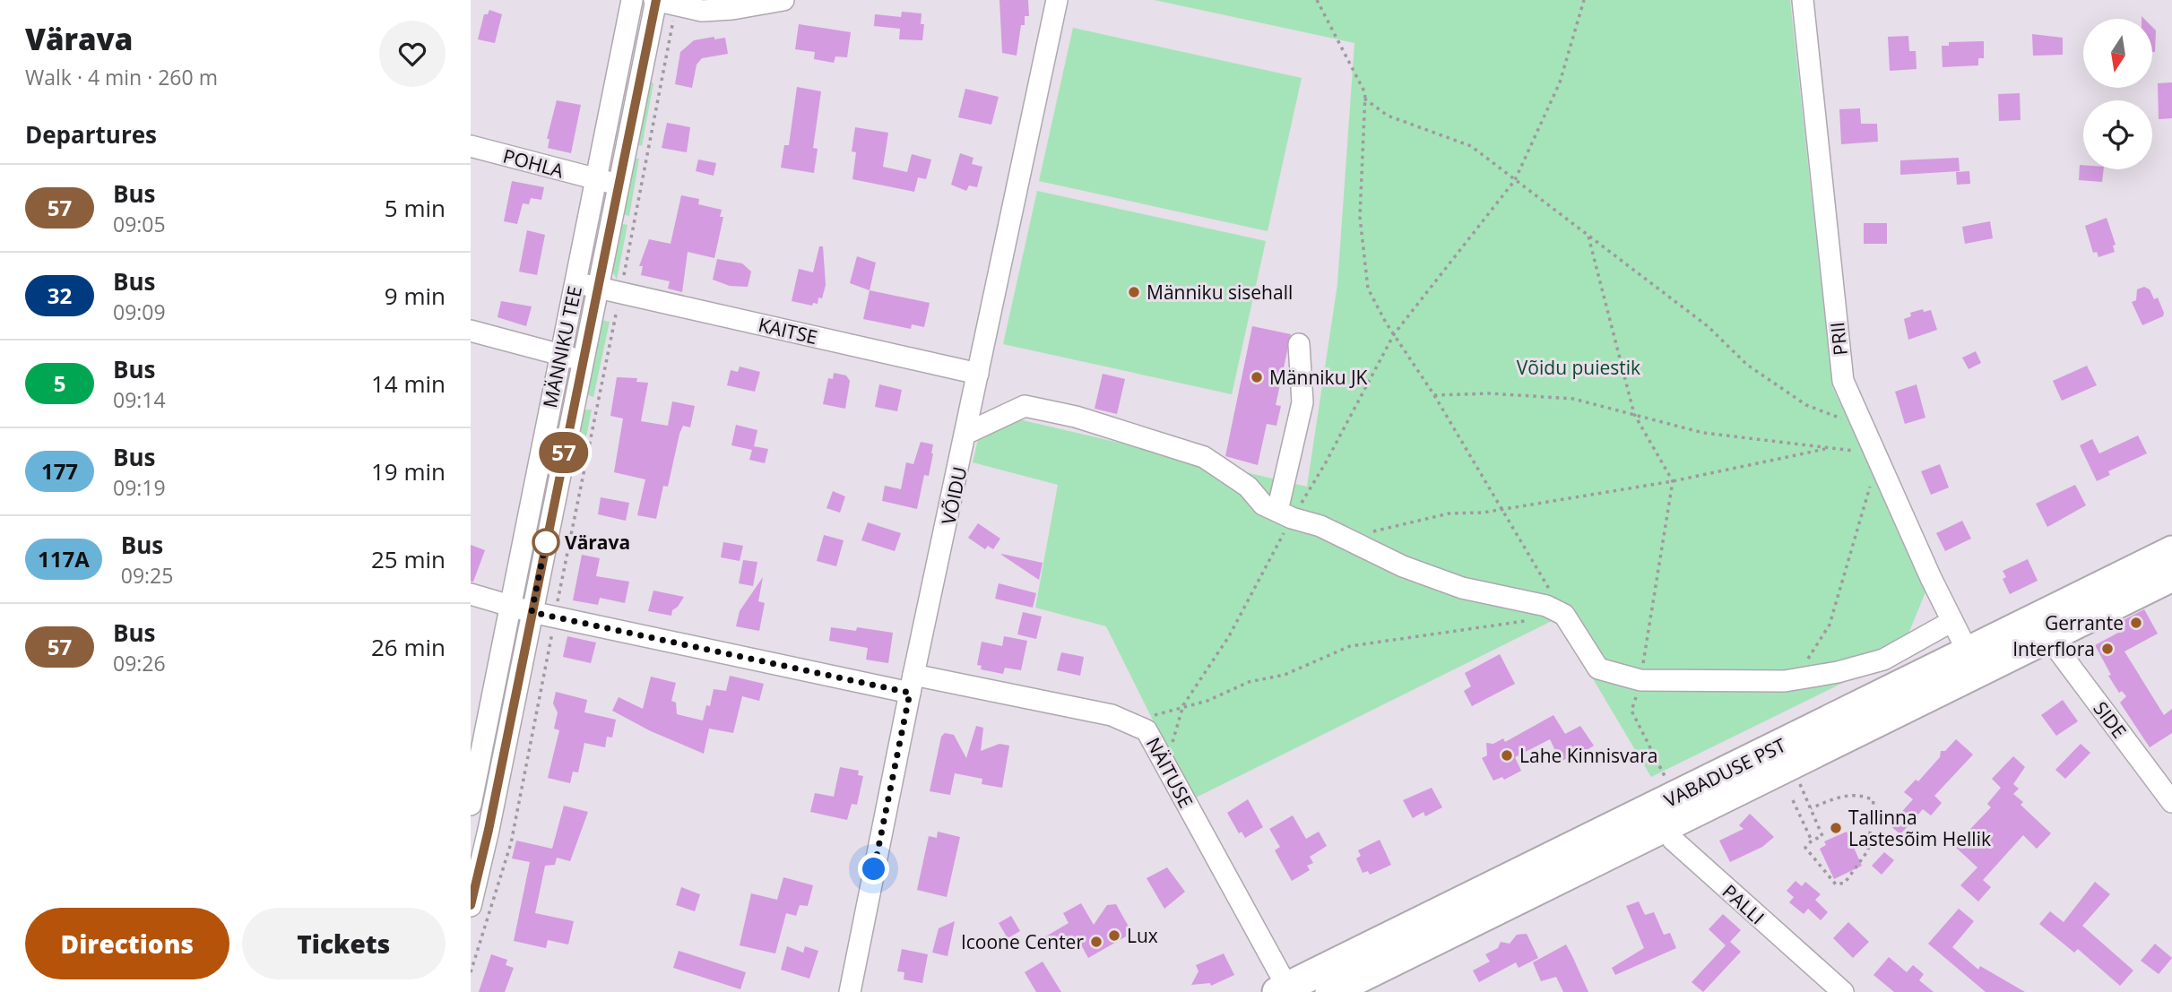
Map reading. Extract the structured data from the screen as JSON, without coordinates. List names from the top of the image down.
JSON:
{
  "streets": {
    "highway": ["VABADUSE PST"],
    "street": [
      "POHLA",
      "KAITSE",
      "PRII",
      "MÄNNIKU TEE",
      "VÕIDU",
      "SIDE",
      "NÄITUSE",
      "PALLI"
    ]
  },
  "crossings": [
    ["POHLA", "MÄNNIKU TEE"],
    ["KAITSE", "MÄNNIKU TEE"],
    ["KAITSE", "VÕIDU"],
    ["PRII", "VABADUSE PST"],
    ["VÕIDU", "NÄITUSE"],
    ["SIDE", "VABADUSE PST"],
    ["NÄITUSE", "VABADUSE PST"],
    ["VABADUSE PST", "PALLI"]
  ],
  "parks": ["Võidu puiestik"],
  "places": [
    "Männiku sisehall",
    "Männiku JK",
    "Värava",
    "Gerrante",
    "Interflora",
    "Lahe Kinnisvara",
    "Tallinna Lastesõim Hellik",
    "Lux",
    "Icoone Center"
  ],
  "lines": ["bus line 57"],
  "north": "bottom",
  "page": {
    "heading": [
      ["Värava", "Walk · 4 min · 260 m"],
      "Departures"
    ],
    "on_map": "57",
    "list": [
      {
        "mark": "57",
        "name": "Bus",
        "note": "09:05",
        "value": "5 min"
      },
      {
        "mark": "32",
        "name": "Bus",
        "note": "09:09",
        "value": "9 min"
      },
      {
        "mark": "5",
        "name": "Bus",
        "note": "09:14",
        "value": "14 min"
      },
      {
        "mark": "177",
        "name": "Bus",
        "note": "09:19",
        "value": "19 min"
      },
      {
        "mark": "117A",
        "name": "Bus",
        "note": "09:25",
        "value": "25 min"
      },
      {
        "mark": "57",
        "name": "Bus",
        "note": "09:26",
        "value": "26 min"
      }
    ],
    "buttons": ["Directions", "Tickets"]
  }
}
